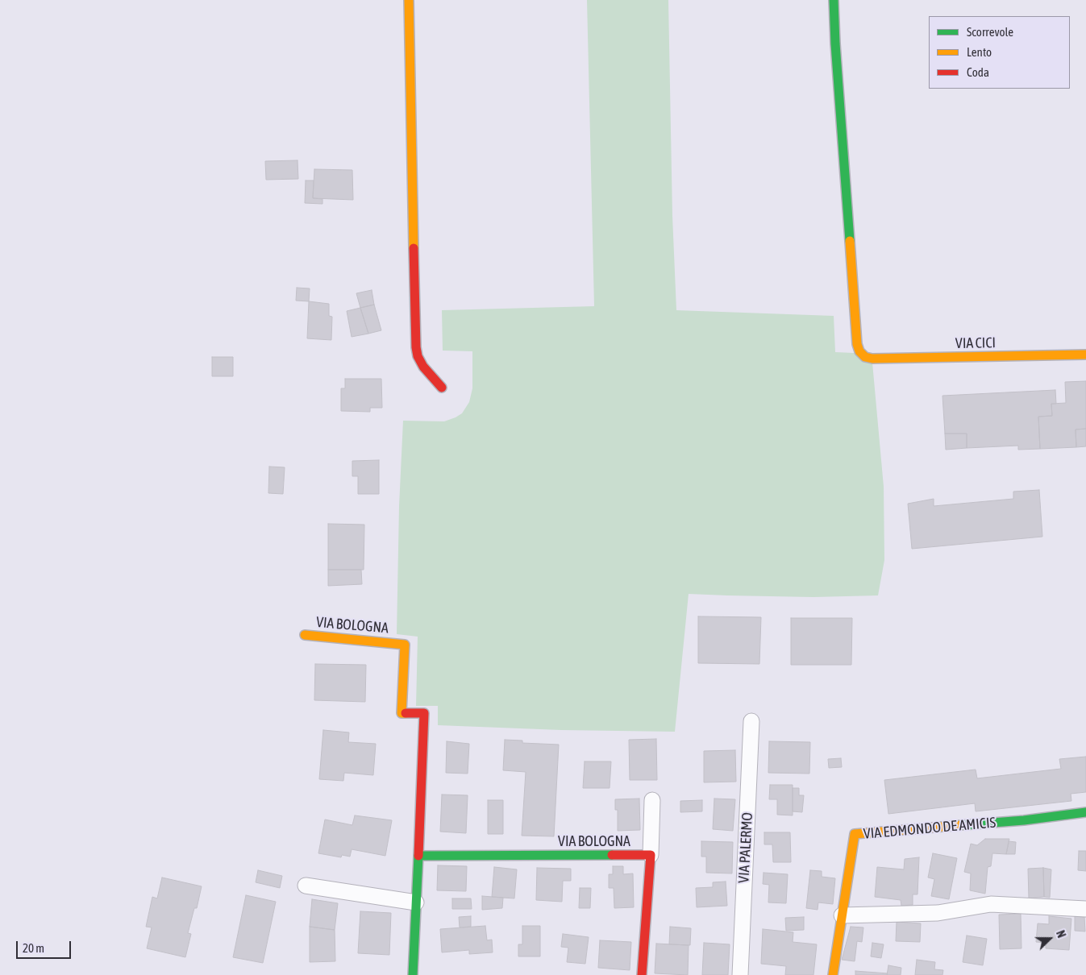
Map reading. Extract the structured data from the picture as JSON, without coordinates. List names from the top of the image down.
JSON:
{
  "streets": {
    "street": [
      "VIA CICI",
      "VIA BOLOGNA",
      "VIA EDMONDO DE AMICIS",
      "VIA PALERMO"
    ]
  },
  "legend": ["Scorrevole", "Lento", "Coda"],
  "scale_bar": "20 m",
  "north": "right"
}
